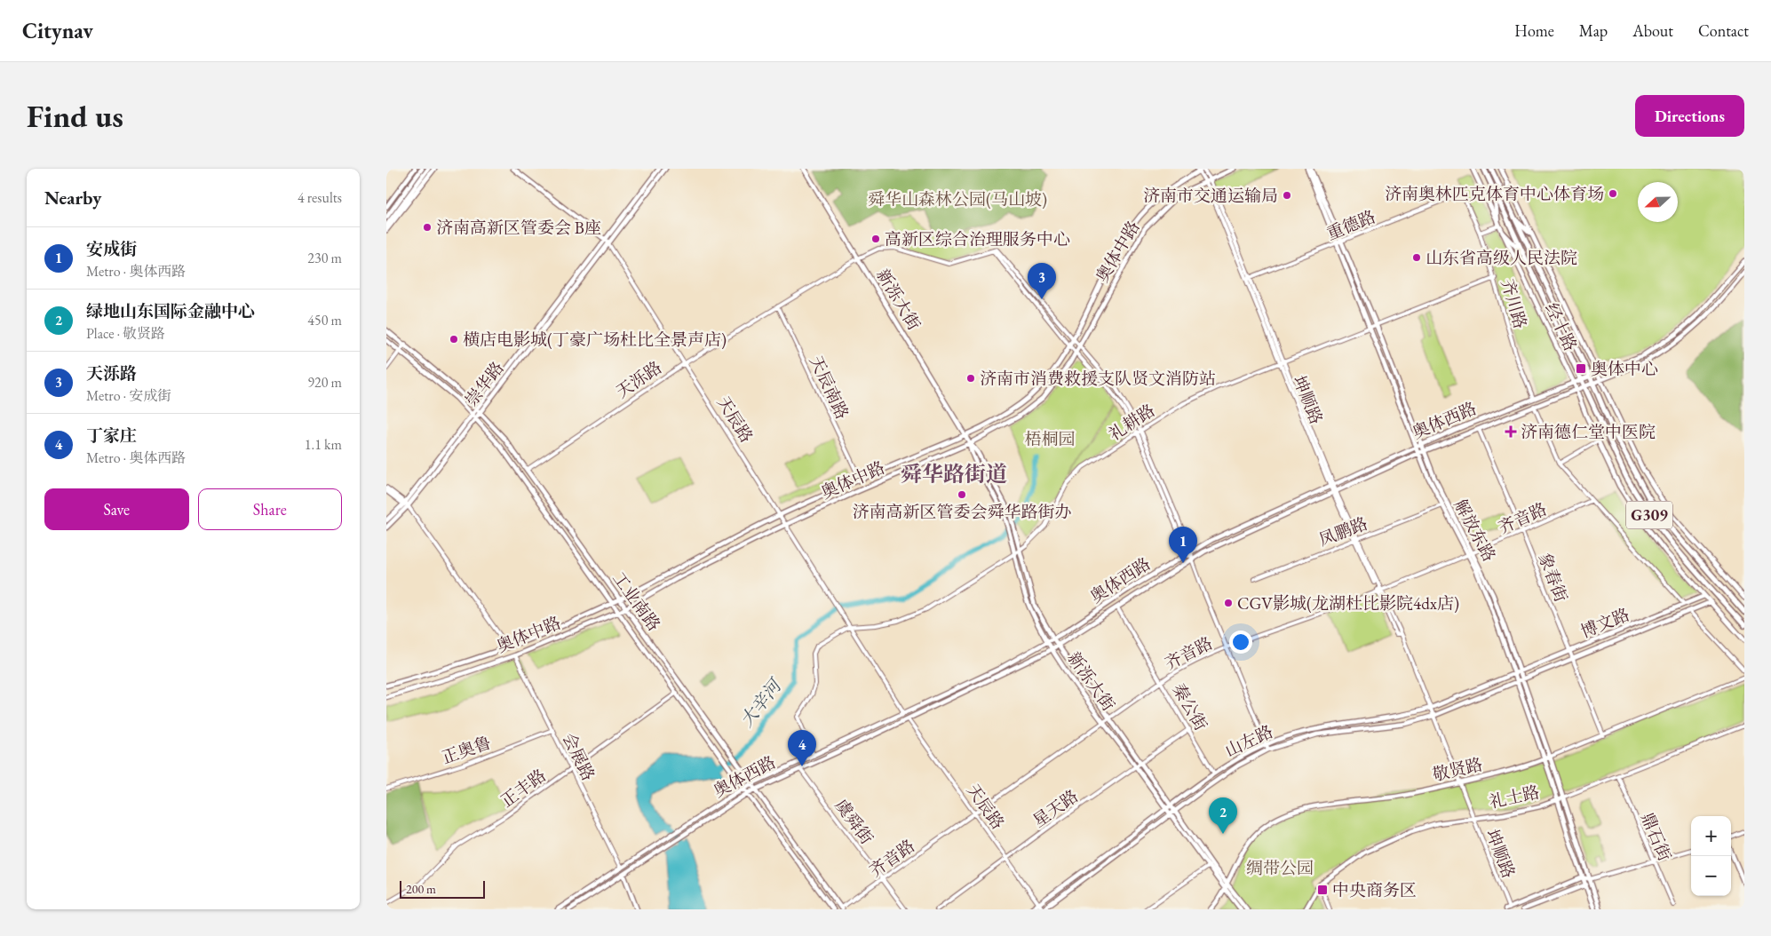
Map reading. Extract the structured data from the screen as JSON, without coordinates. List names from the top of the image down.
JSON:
{
  "streets": {
    "highway": ["经十路", "G309"],
    "main road": [
      "奥体中路",
      "新泺大街",
      "崇华路",
      "天辰路",
      "奥体西路",
      "解放东路",
      "工业南路",
      "博文路",
      "山左路",
      "敬贤路",
      "礼士路"
    ],
    "street": [
      "重德路",
      "齐川路",
      "天泺路",
      "天辰南路",
      "坤顺路",
      "礼耕路",
      "齐音路",
      "凤鹏路",
      "象春街",
      "秦公街",
      "正奥鲁",
      "会展路",
      "正丰路",
      "星天路",
      "虞舜街",
      "鼎石街"
    ]
  },
  "crossings": [
    ["重德路", "齐川路"],
    ["重德路", "坤顺路"],
    ["重德路", "解放东路"],
    ["奥体中路", "新泺大街"],
    ["奥体中路", "天辰南路"],
    ["奥体中路", "坤顺路"],
    ["奥体中路", "天辰路"],
    ["奥体中路", "工业南路"],
    ["奥体中路", "会展路"],
    ["新泺大街", "天泺路"],
    ["新泺大街", "奥体西路"],
    ["新泺大街", "礼耕路"],
    ["新泺大街", "齐音路"],
    ["新泺大街", "山左路"],
    ["新泺大街", "敬贤路"],
    ["新泺大街", "星天路"],
    ["齐川路", "奥体西路"],
    ["齐川路", "礼耕路"],
    ["经十路", "奥体西路"],
    ["经十路", "G309"],
    ["经十路", "博文路"],
    ["天泺路", "天辰南路"],
    ["天泺路", "天辰路"],
    ["天泺路", "工业南路"],
    ["崇华路", "天辰路"],
    ["崇华路", "工业南路"],
    ["坤顺路", "奥体西路"],
    ["坤顺路", "礼耕路"],
    ["坤顺路", "齐音路"],
    ["坤顺路", "凤鹏路"],
    ["坤顺路", "山左路"],
    ["坤顺路", "敬贤路"],
    ["坤顺路", "礼士路"],
    ["天辰路", "奥体西路"],
    ["天辰路", "礼耕路"],
    ["天辰路", "齐音路"],
    ["天辰路", "山左路"],
    ["天辰路", "星天路"],
    ["奥体西路", "G309"],
    ["奥体西路", "解放东路"],
    ["奥体西路", "象春街"],
    ["奥体西路", "工业南路"],
    ["奥体西路", "秦公街"],
    ["奥体西路", "会展路"],
    ["奥体西路", "虞舜街"],
    ["礼耕路", "解放东路"],
    ["齐音路", "解放东路"],
    ["齐音路", "象春街"],
    ["齐音路", "工业南路"],
    ["齐音路", "秦公街"],
    ["齐音路", "虞舜街"],
    ["解放东路", "凤鹏路"],
    ["解放东路", "博文路"],
    ["解放东路", "山左路"],
    ["解放东路", "敬贤路"],
    ["解放东路", "礼士路"],
    ["象春街", "博文路"],
    ["象春街", "敬贤路"],
    ["工业南路", "正丰路"],
    ["博文路", "山左路"],
    ["秦公街", "山左路"],
    ["秦公街", "星天路"],
    ["正奥鲁", "会展路"],
    ["会展路", "正丰路"],
    ["礼士路", "鼎石街"]
  ],
  "districts": ["舜华路街道"],
  "water": ["大辛河"],
  "parks": ["舜华山森林公园(马山坡)", "梧桐园", "绸带公园"],
  "places": {
    "other": [
      "济南奥林匹克体育中心体育场",
      "济南市交通运输局",
      "济南高新区管委会 B座",
      "高新区综合治理服务中心",
      "山东省高级人民法院",
      "横店电影城(丁豪广场杜比全景声店)",
      "济南市消费救援支队贤文消防站",
      "济南高新区管委会舜华路街办",
      "CGV影城(龙湖杜比影院4dx店)"
    ],
    "transit": ["奥体中心", "中央商务区"],
    "health": ["济南德仁堂中医院"]
  },
  "scale_bar": "200 m",
  "north": "left",
  "page": {
    "header": "Citynav",
    "nav": [
      "Home",
      "Map",
      "About",
      "Contact"
    ],
    "buttons": [
      "Directions",
      ["Save", "Share"]
    ],
    "title": "Find us",
    "heading": ["Nearby", "4 results"],
    "list": [
      {
        "mark": "1",
        "name": "安成街",
        "note": "Metro · 奥体西路",
        "value": "230 m"
      },
      {
        "mark": "2",
        "name": "绿地山东国际金融中心",
        "note": "Place · 敬贤路",
        "value": "450 m"
      },
      {
        "mark": "3",
        "name": "天泺路",
        "note": "Metro · 安成街",
        "value": "920 m"
      },
      {
        "mark": "4",
        "name": "丁家庄",
        "note": "Metro · 奥体西路",
        "value": "1.1 km"
      }
    ],
    "pins": [
      "3",
      "1",
      "4",
      "2"
    ],
    "map_buttons": ["+", "−"],
    "scale": "200 m"
  }
}
